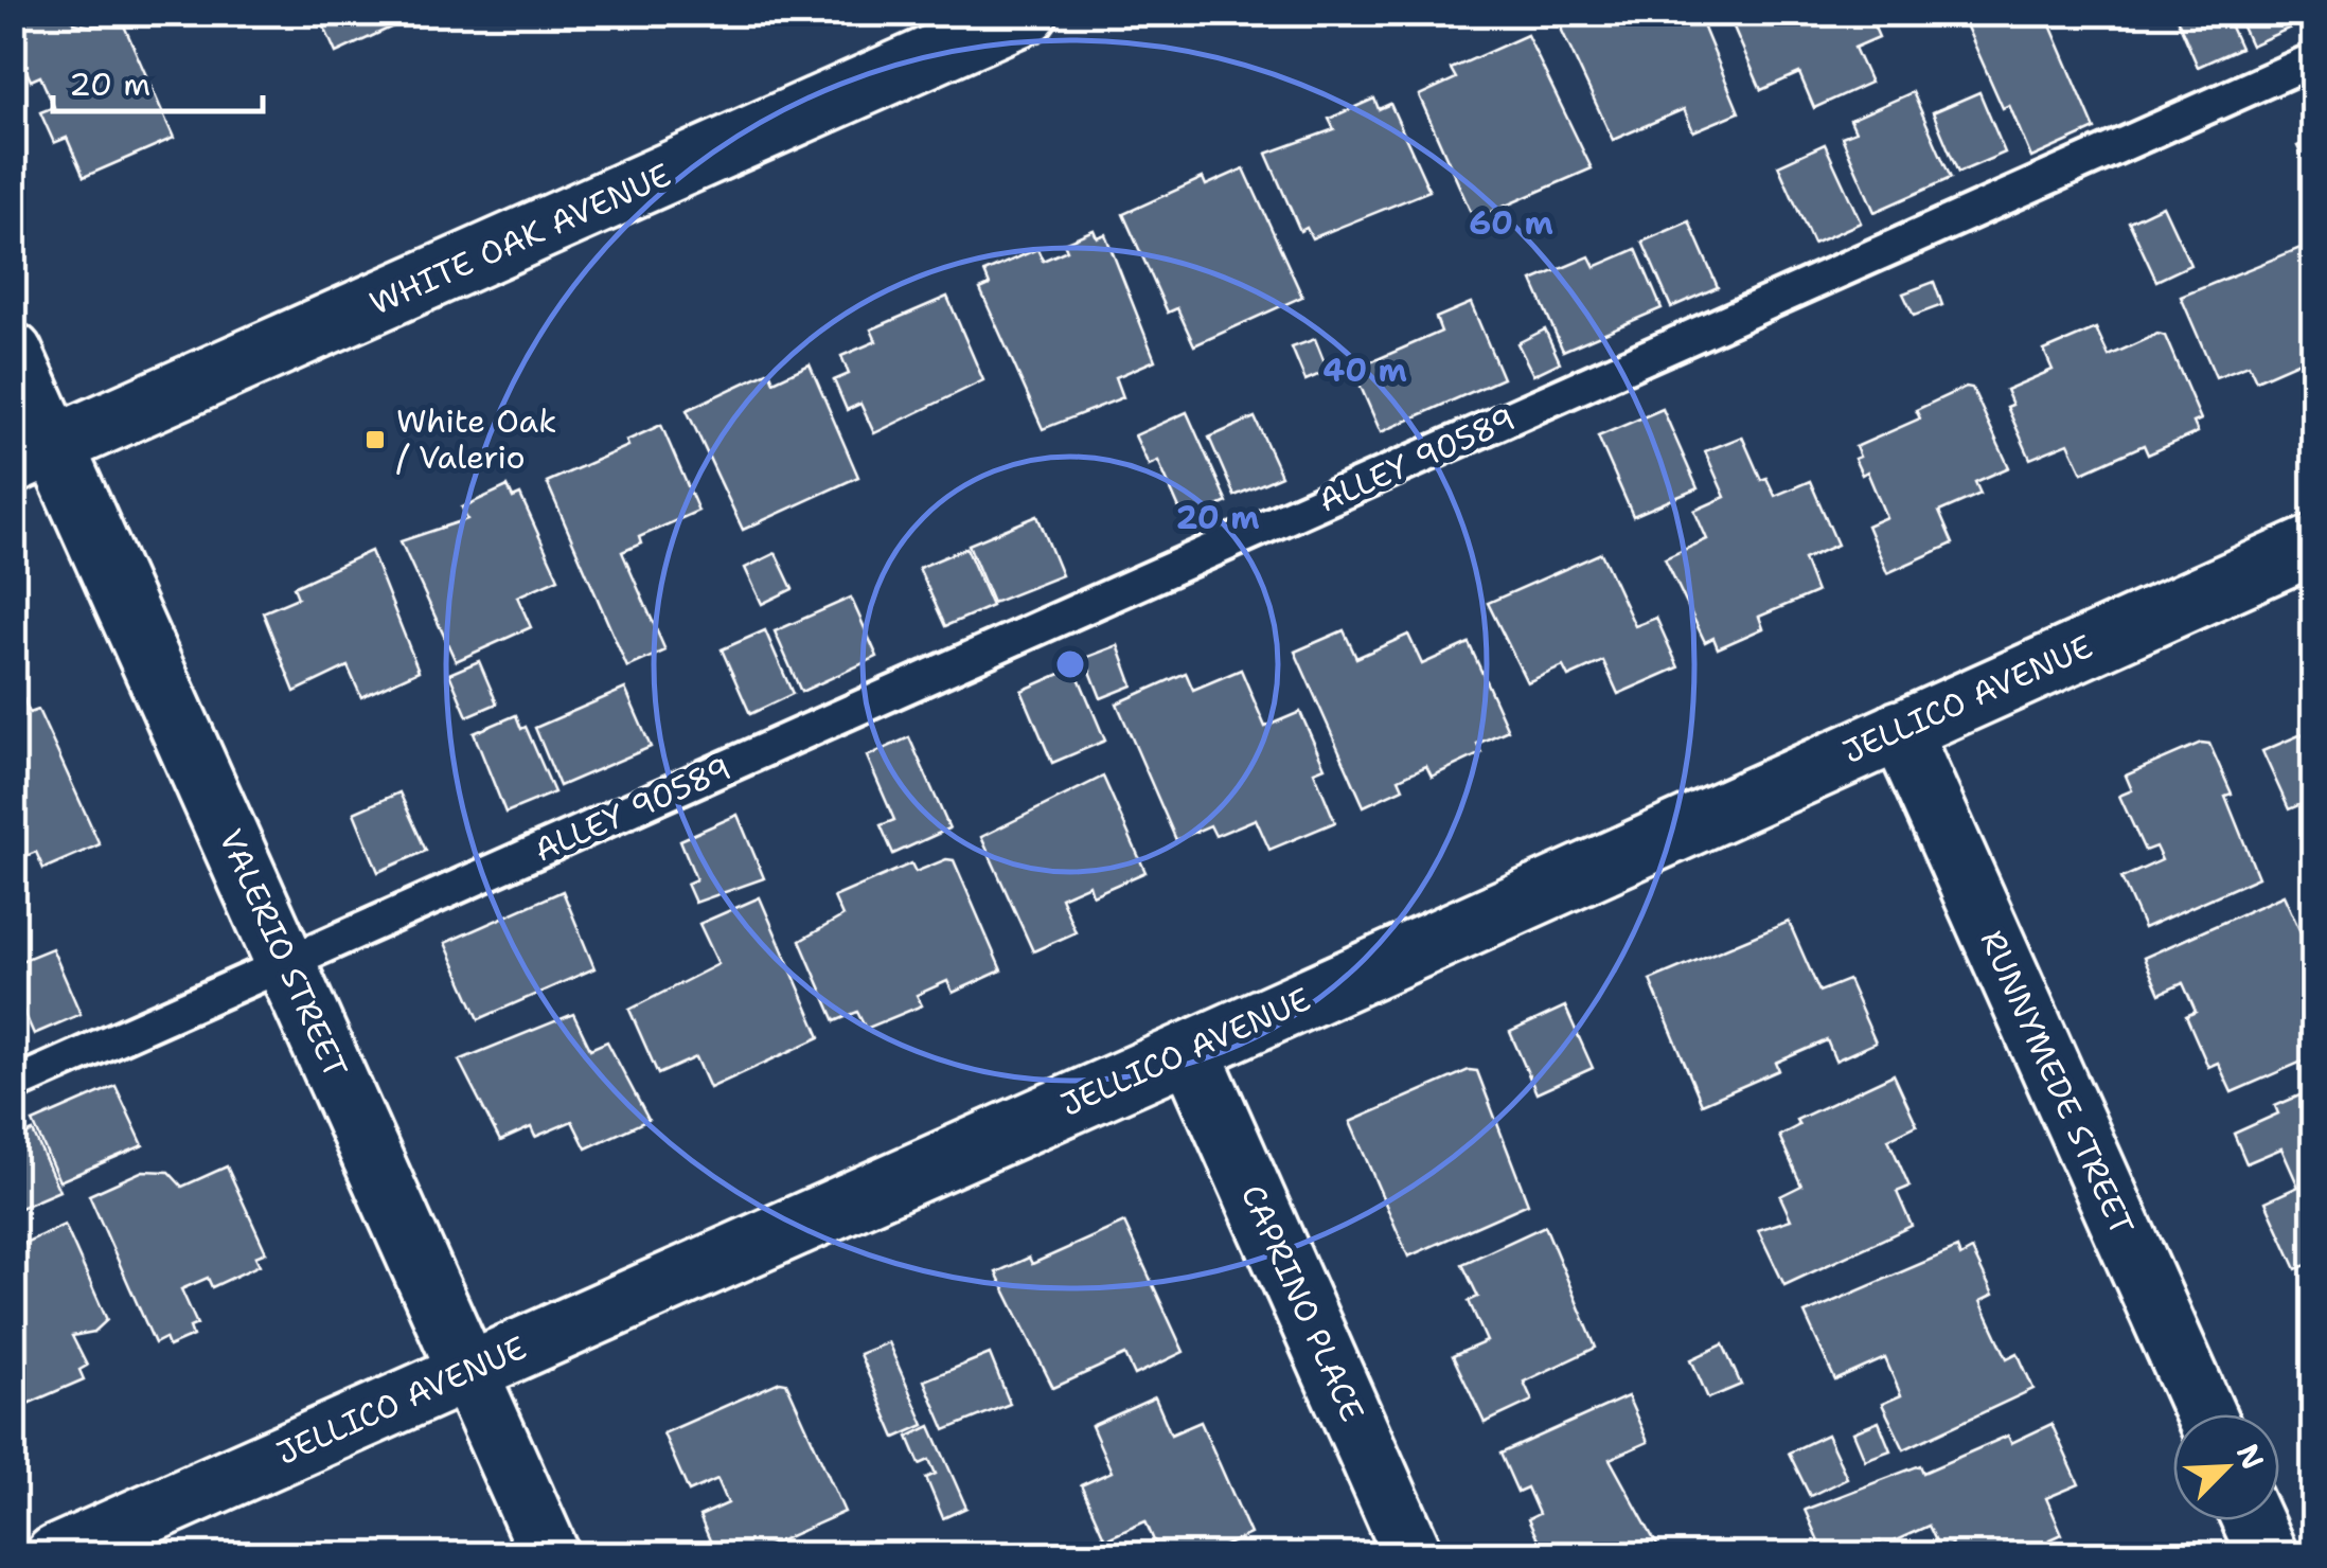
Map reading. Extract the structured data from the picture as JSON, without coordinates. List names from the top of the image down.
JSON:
{
  "streets": {
    "street": [
      "WHITE OAK AVENUE",
      "JELLICO AVENUE",
      "VALERIO STREET",
      "RUNNYMEDE STREET",
      "CAPRINO PLACE"
    ],
    "lane": ["ALLEY 90589"]
  },
  "crossings": [
    ["WHITE OAK AVENUE", "VALERIO STREET"],
    ["ALLEY 90589", "VALERIO STREET"],
    ["JELLICO AVENUE", "VALERIO STREET"],
    ["JELLICO AVENUE", "RUNNYMEDE STREET"],
    ["JELLICO AVENUE", "CAPRINO PLACE"]
  ],
  "places": {
    "transit": ["White Oak / Valerio"]
  },
  "scale_bar": "20 m",
  "north": "top right",
  "rings": ["60 m", "40 m", "20 m"]
}
